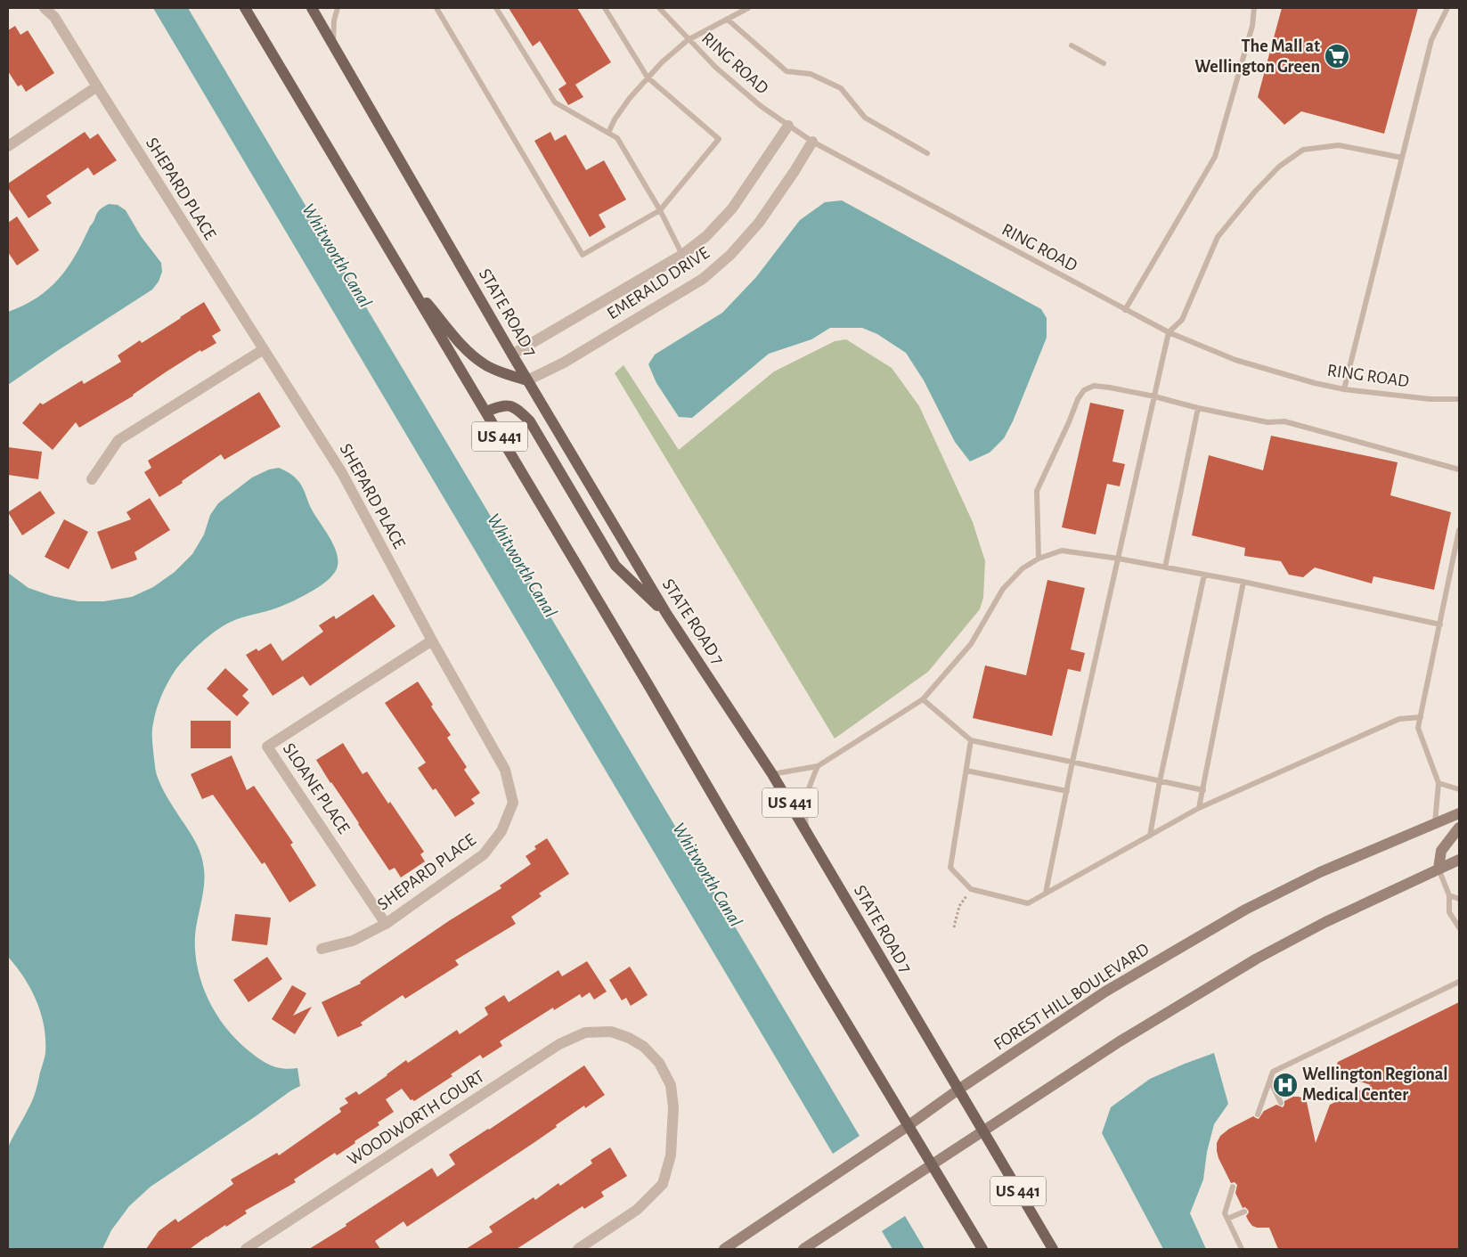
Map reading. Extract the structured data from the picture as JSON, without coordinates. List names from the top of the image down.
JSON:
{
  "streets": {
    "main road": ["STATE ROAD 7", "US 441", "FOREST HILL BOULEVARD"],
    "street": [
      "SHEPARD PLACE",
      "EMERALD DRIVE",
      "SLOANE PLACE",
      "WOODWORTH COURT"
    ],
    "lane": ["RING ROAD"]
  },
  "crossings": [
    ["RING ROAD", "EMERALD DRIVE"],
    ["SHEPARD PLACE", "SLOANE PLACE"],
    ["EMERALD DRIVE", "STATE ROAD 7"],
    ["STATE ROAD 7", "FOREST HILL BOULEVARD"],
    ["US 441", "FOREST HILL BOULEVARD"]
  ],
  "water": ["Whitworth Canal"],
  "places": {
    "supermarket": ["The Mall at Wellington Green"],
    "hospital": ["Wellington Regional Medical Center"]
  }
}
